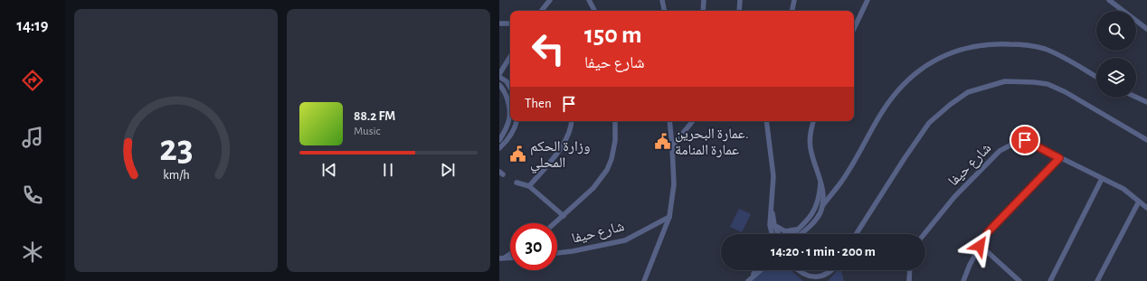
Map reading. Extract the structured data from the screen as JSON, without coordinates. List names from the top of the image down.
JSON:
{
  "streets": {
    "street": ["شارع حيفا"]
  },
  "places": {
    "public building": ["عمارة البحرين. عمارة المنامة", "وزارة الحكم المحلي"]
  },
  "page": {
    "tabs": "14:19",
    "turn": ["150 m", "شارع حيفا"],
    "then": "Then",
    "song": ["88.2 FM", "Music"],
    "limit": "30",
    "trip": "14:20 · 1 min · 200 m",
    "gauge": ["23", "km/h"]
  }
}
